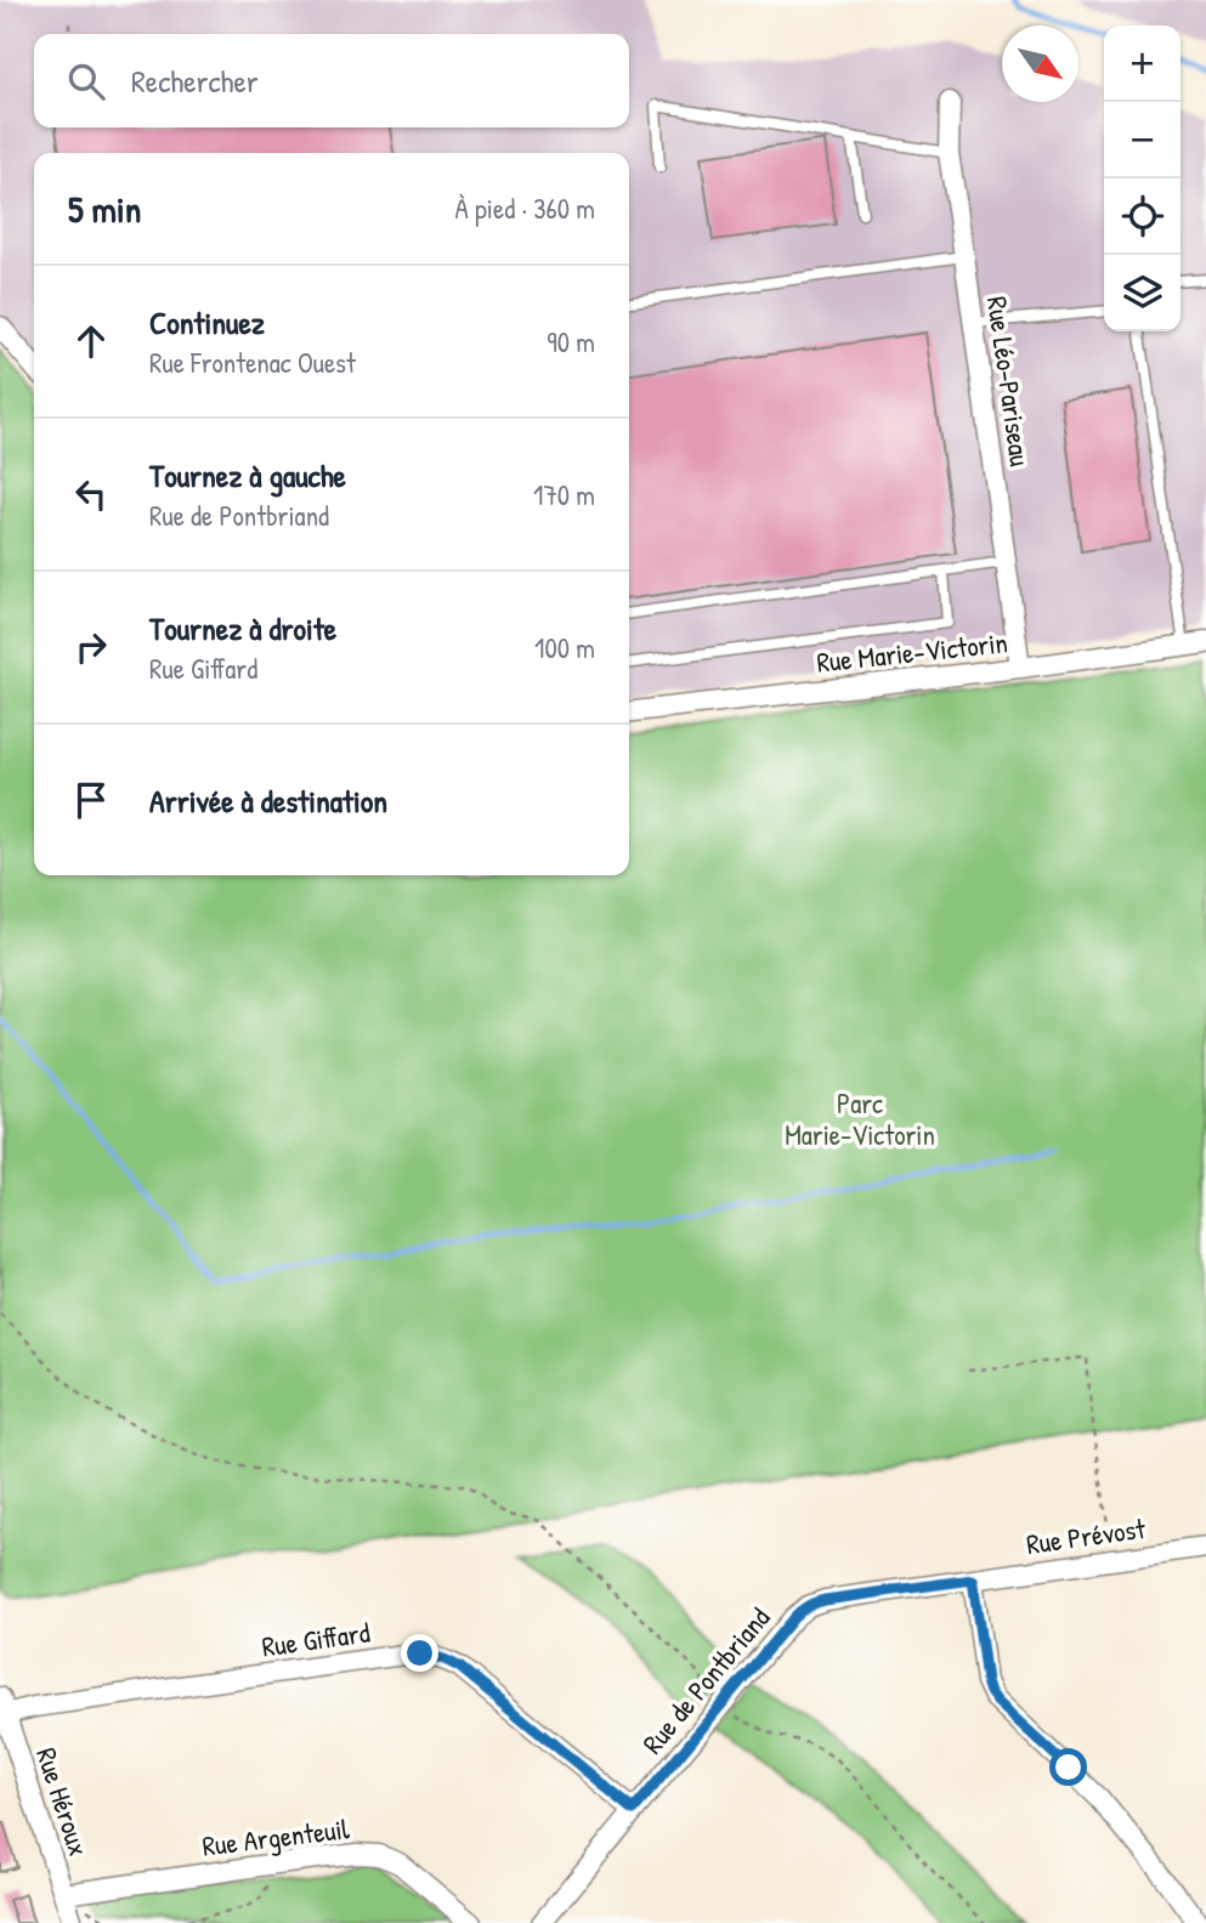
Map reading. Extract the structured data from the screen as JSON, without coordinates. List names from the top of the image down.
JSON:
{
  "streets": {
    "street": [
      "Rue Léo-Pariseau",
      "Rue Marie-Victorin",
      "Rue Prévost",
      "Rue Giffard",
      "Rue de Pontbriand",
      "Rue Héroux",
      "Rue Argenteuil"
    ]
  },
  "crossings": [
    ["Rue Léo-Pariseau", "Rue Marie-Victorin"],
    ["Rue Prévost", "Rue de Pontbriand"],
    ["Rue Giffard", "Rue de Pontbriand"],
    ["Rue Giffard", "Rue Héroux"],
    ["Rue Héroux", "Rue Argenteuil"]
  ],
  "parks": ["Parc Marie-Victorin"],
  "north": "bottom right",
  "page": {
    "map_buttons": ["+", "−"],
    "search": "Rechercher",
    "heading": ["5 min", "À pied · 360 m"],
    "list": [
      ["Continuez", "Rue Frontenac Ouest", "90 m"],
      ["Tournez à gauche", "Rue de Pontbriand", "170 m"],
      ["Tournez à droite", "Rue Giffard", "100 m"],
      "Arrivée à destination"
    ]
  }
}
